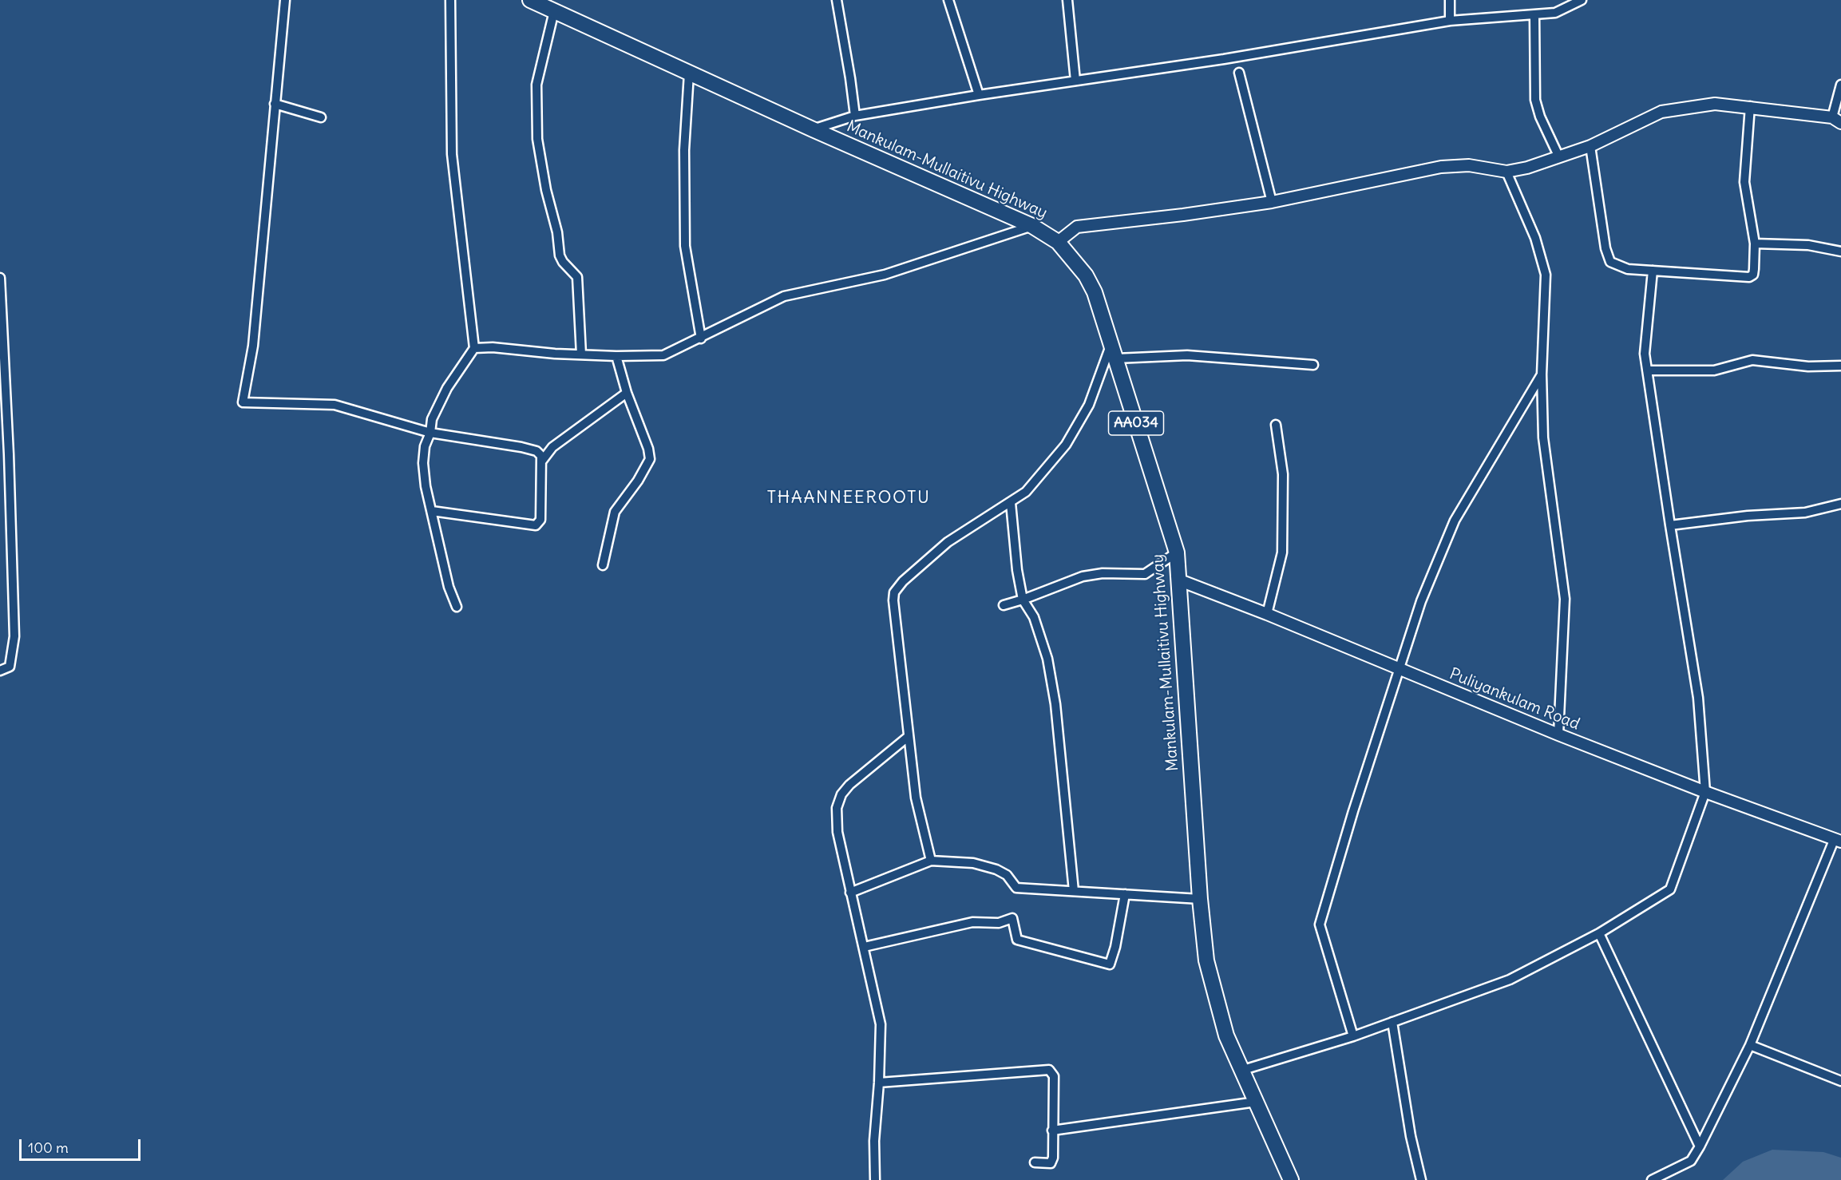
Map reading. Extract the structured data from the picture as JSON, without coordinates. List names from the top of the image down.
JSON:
{
  "streets": {
    "highway": ["Mankulam-Mullaitivu Highway", "AA034"],
    "street": ["Puliyankulam Road"]
  },
  "crossings": [
    ["Mankulam-Mullaitivu Highway", "Puliyankulam Road"]
  ],
  "districts": ["THAANNEEROOTU"],
  "scale_bar": "100 m"
}
